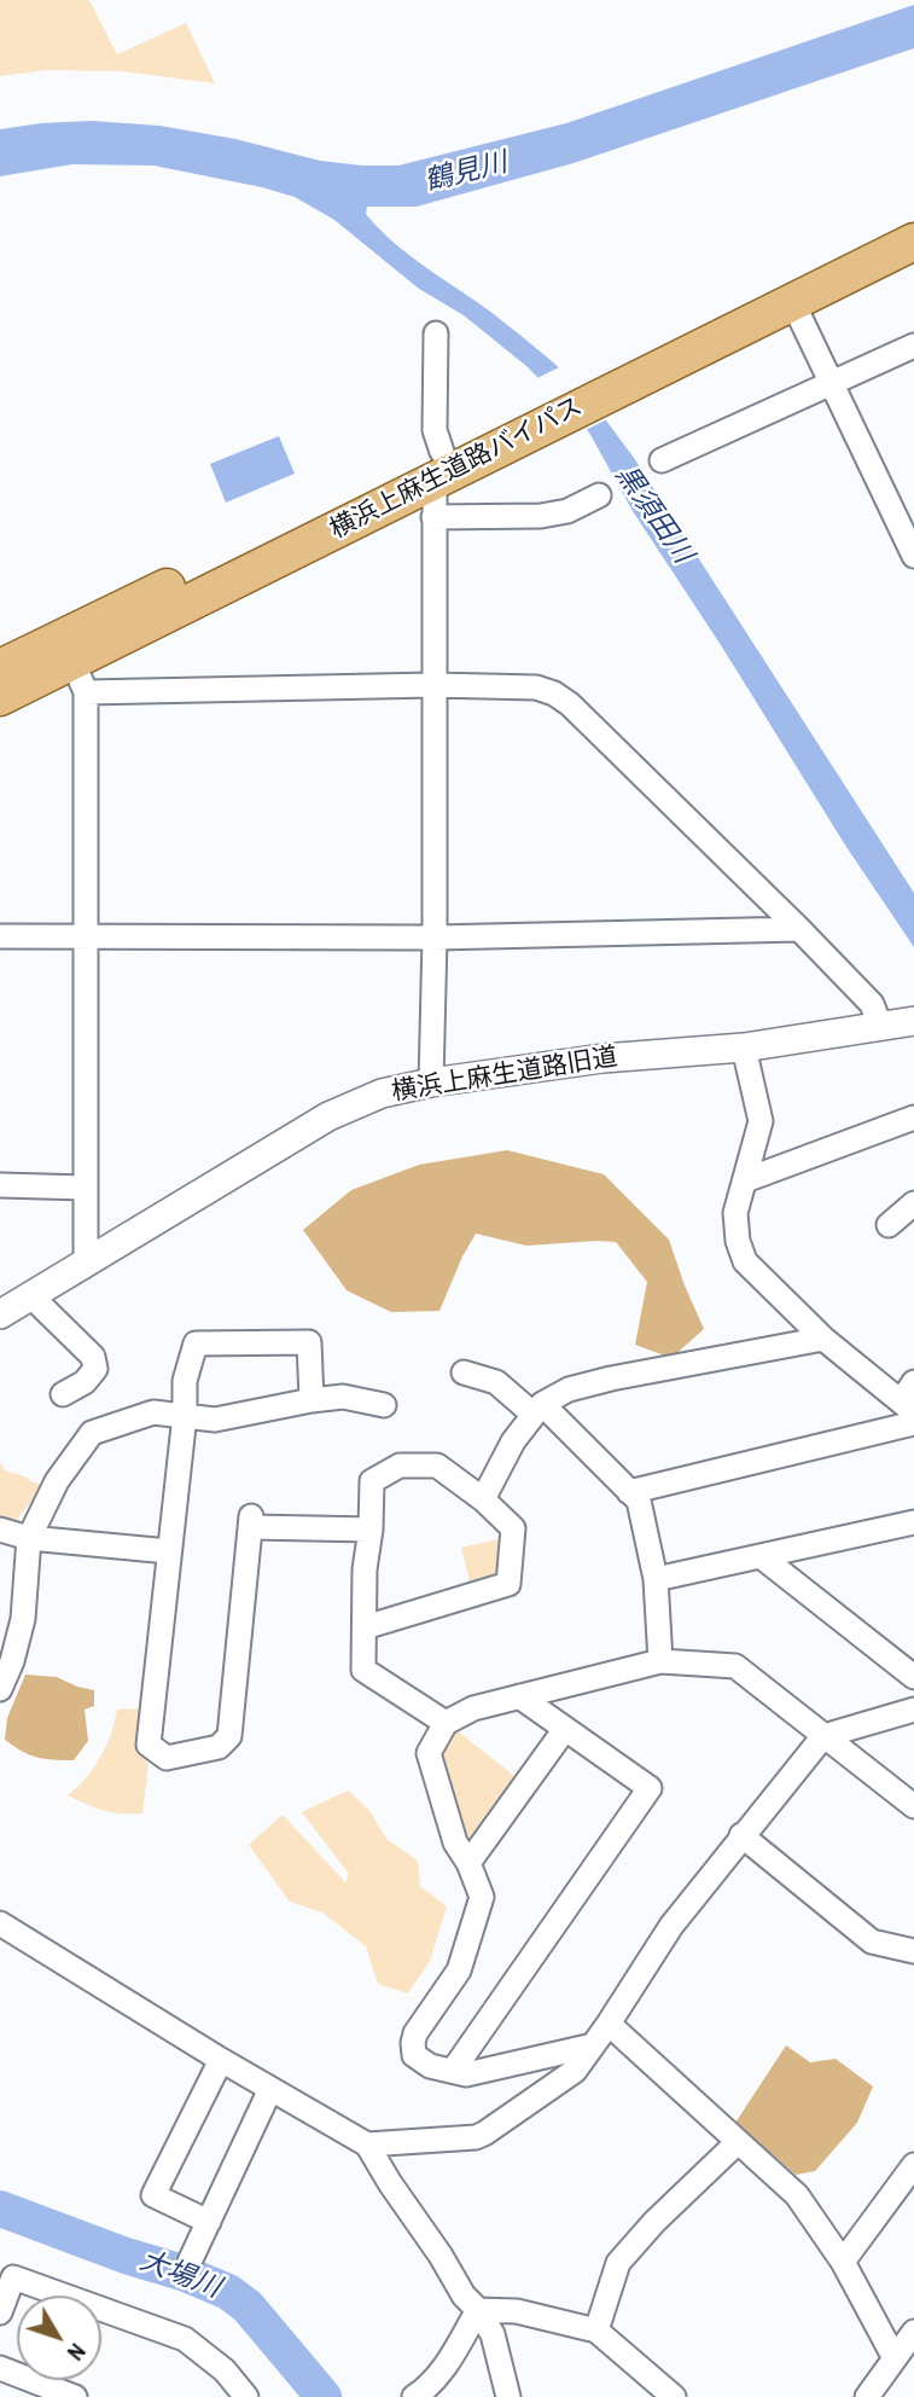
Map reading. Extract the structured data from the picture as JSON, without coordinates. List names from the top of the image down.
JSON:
{
  "streets": {
    "main road": ["横浜上麻生道路バイパス"],
    "street": ["横浜上麻生道路旧道"]
  },
  "water": ["鶴見川", "黒須田川", "大場川"],
  "north": "bottom right"
}
